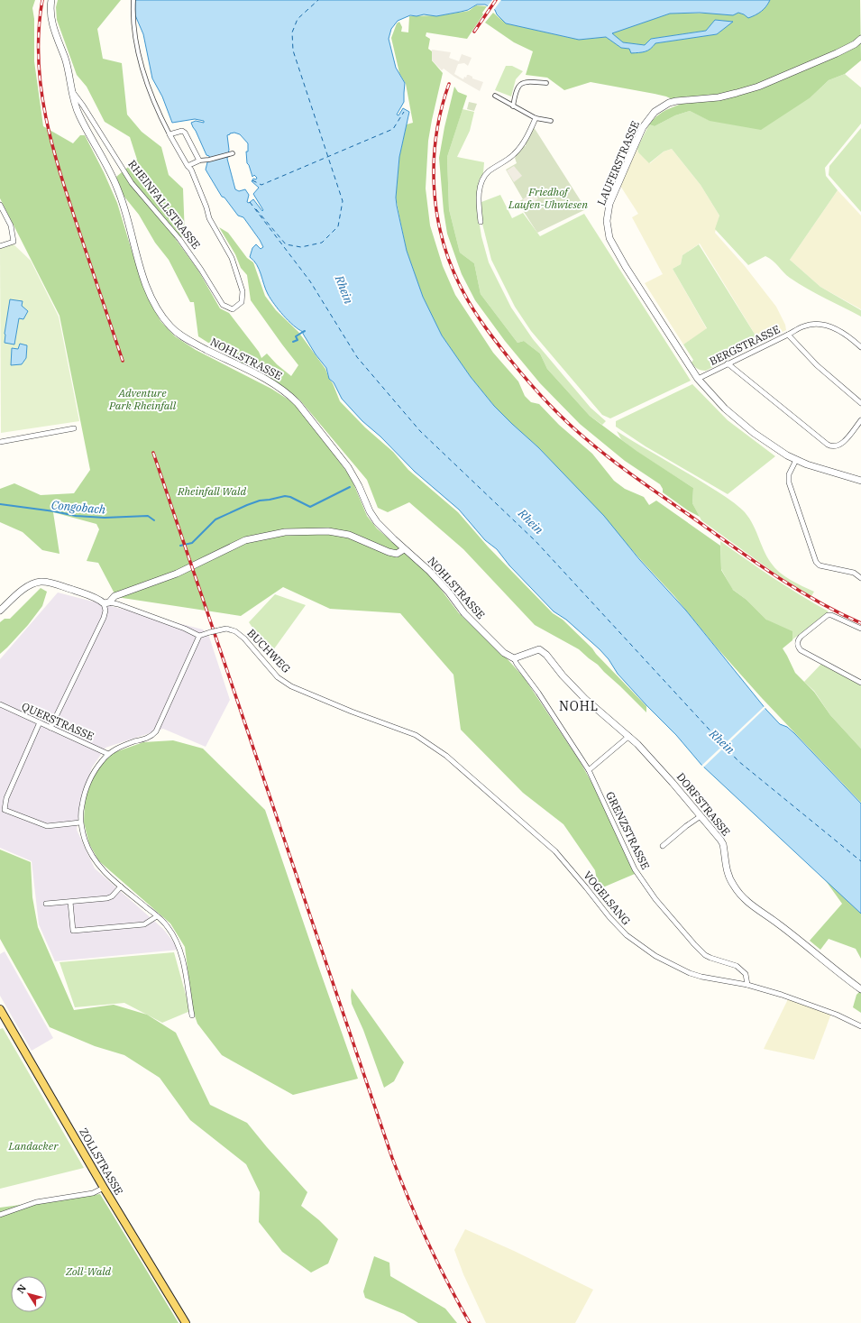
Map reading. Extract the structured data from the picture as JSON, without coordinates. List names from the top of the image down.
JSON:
{
  "streets": {
    "main road": ["ZOLLSTRASSE"],
    "street": [
      "LAUFERSTRASSE",
      "RHEINFALLSTRASSE",
      "BERGSTRASSE",
      "NOHLSTRASSE",
      "BUCHWEG",
      "QUERSTRASSE",
      "DORFSTRASSE",
      "GRENZSTRASSE",
      "VOGELSANG"
    ]
  },
  "crossings": [
    ["LAUFERSTRASSE", "BERGSTRASSE"],
    ["RHEINFALLSTRASSE", "NOHLSTRASSE"],
    ["NOHLSTRASSE", "DORFSTRASSE"],
    ["NOHLSTRASSE", "GRENZSTRASSE"],
    ["BUCHWEG", "VOGELSANG"],
    ["DORFSTRASSE", "GRENZSTRASSE"],
    ["GRENZSTRASSE", "VOGELSANG"]
  ],
  "districts": ["NOHL"],
  "water": ["Rhein", "Congobach"],
  "parks": [
    "Friedhof Laufen-Uhwiesen",
    "Adventure Park Rheinfall",
    "Rheinfall Wald",
    "Landacker",
    "Zoll-Wald"
  ],
  "north": "top left"
}
